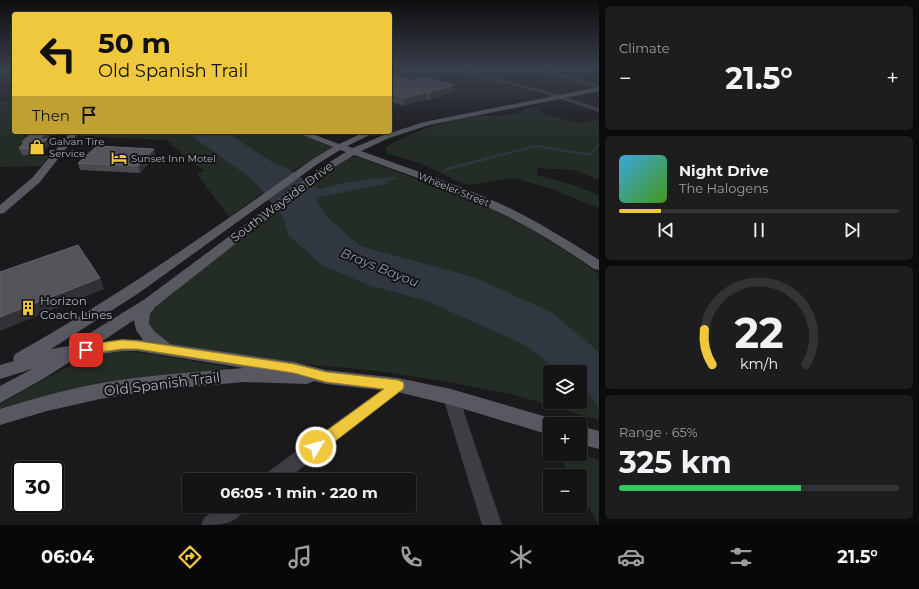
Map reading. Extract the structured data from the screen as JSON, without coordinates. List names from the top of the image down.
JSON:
{
  "streets": {
    "main road": ["Wheeler Street", "South Wayside Drive", "Old Spanish Trail"]
  },
  "crossings": [
    ["Wheeler Street", "South Wayside Drive"],
    ["South Wayside Drive", "Old Spanish Trail"]
  ],
  "water": ["Brays Bayou"],
  "places": {
    "shop": ["Galvan Tire Service"],
    "hotel": ["Sunset Inn Motel"],
    "building": ["Horizon Coach Lines"]
  },
  "page": {
    "tile": [
      "Climate",
      ["Range · 65%", "325 km"]
    ],
    "turn": ["50 m", "Old Spanish Trail"],
    "heat": ["−", "21.5°", "+"],
    "then": "Then",
    "song": ["Night Drive", "The Halogens"],
    "map_buttons": ["+", "−"],
    "limit": "30",
    "trip": "06:05 · 1 min · 220 m",
    "tabs": ["06:04", "21.5°"],
    "gauge": ["22", "km/h"]
  }
}
